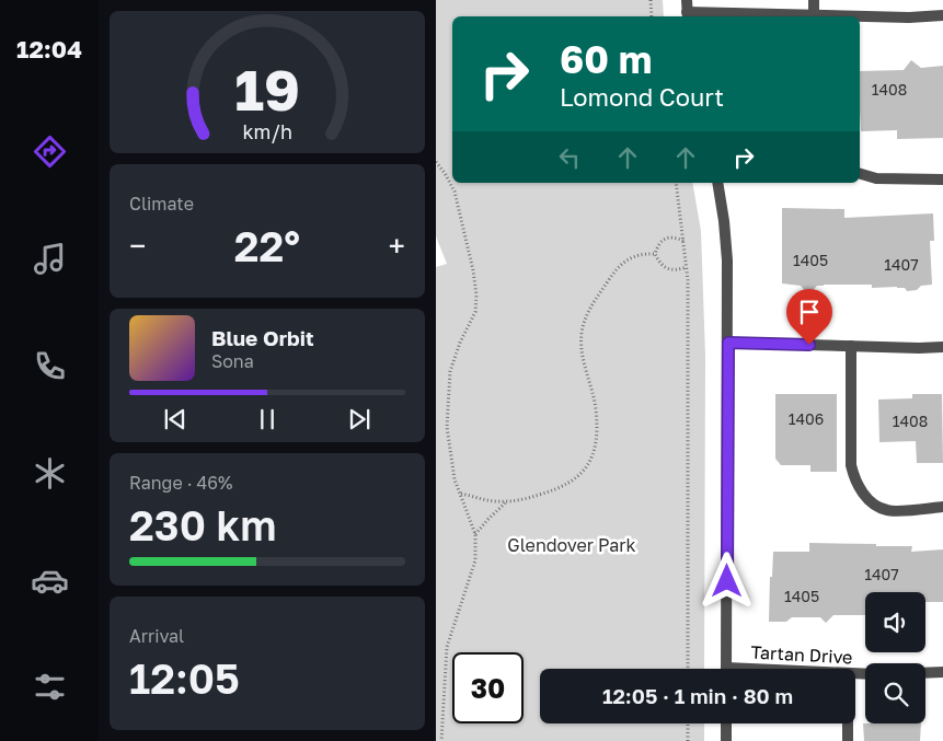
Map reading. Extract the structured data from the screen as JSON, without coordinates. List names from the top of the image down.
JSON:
{
  "parks": ["Glendover Park"],
  "house_numbers": [
    "1408",
    "1405",
    "1407",
    "1406",
    "1408",
    "1407",
    "1405"
  ],
  "page": {
    "tabs": "12:04",
    "turn": ["60 m", "Lomond Court"],
    "tile": [
      "Climate",
      ["Range · 46%", "230 km"],
      ["Arrival", "12:05"]
    ],
    "heat": ["−", "22°", "+"],
    "song": ["Blue Orbit", "Sona"],
    "limit": "30",
    "trip": "12:05 · 1 min · 80 m",
    "gauge": ["19", "km/h"]
  }
}
